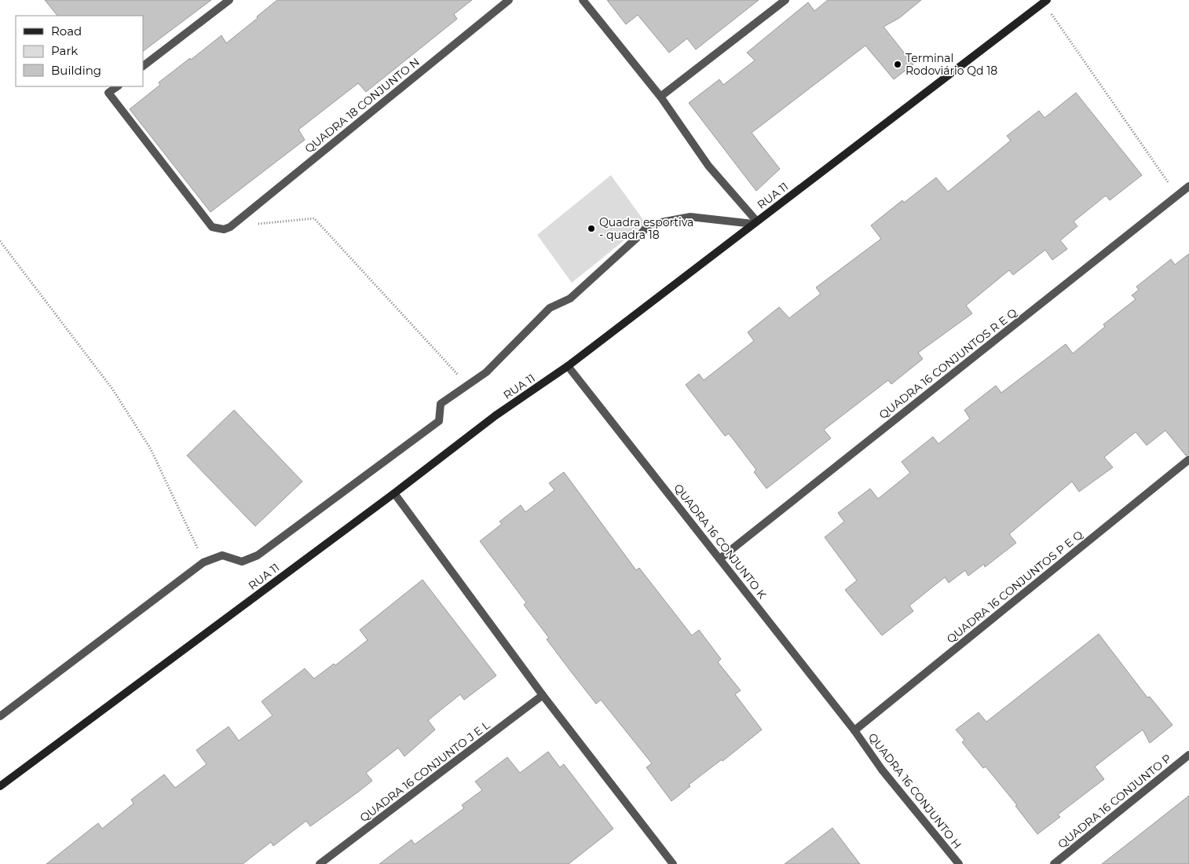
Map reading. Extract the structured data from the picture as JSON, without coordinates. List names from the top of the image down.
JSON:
{
  "streets": {
    "main road": ["RUA 11"],
    "street": [
      "QUADRA 18 CONJUNTO N",
      "QUADRA 16 CONJUNTOS R E Q",
      "QUADRA 16 CONJUNTO K",
      "QUADRA 16 CONJUNTOS P E Q",
      "QUADRA 16 CONJUNTO J E L",
      "QUADRA 16 CONJUNTO H",
      "QUADRA 16 CONJUNTO P"
    ]
  },
  "crossings": [
    ["RUA 11", "QUADRA 16 CONJUNTO K"],
    ["QUADRA 16 CONJUNTOS R E Q", "QUADRA 16 CONJUNTO K"],
    ["QUADRA 16 CONJUNTO K", "QUADRA 16 CONJUNTOS P E Q"],
    ["QUADRA 16 CONJUNTO K", "QUADRA 16 CONJUNTO H"],
    ["QUADRA 16 CONJUNTOS P E Q", "QUADRA 16 CONJUNTO H"]
  ],
  "places": ["Terminal Rodoviário Qd 18", "Quadra esportiva - quadra 18"],
  "legend": ["Road", "Park", "Building"]
}
